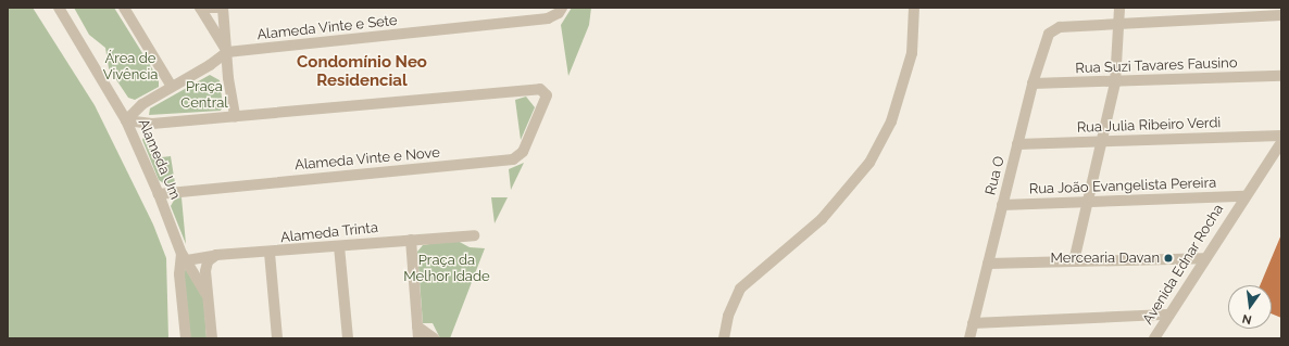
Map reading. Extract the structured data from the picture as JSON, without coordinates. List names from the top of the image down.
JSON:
{
  "streets": {
    "street": [
      "Alameda Vinte e Sete",
      "Rua Suzi Tavares Fausino",
      "Rua Julia Ribeiro Verdi",
      "Alameda Um",
      "Alameda Vinte e Nove",
      "Rua O",
      "Rua João Evangelista Pereira",
      "Alameda Trinta",
      "Avenida Ednar Rocha"
    ]
  },
  "crossings": [
    ["Rua Suzi Tavares Fausino", "Rua O"],
    ["Rua Julia Ribeiro Verdi", "Rua O"],
    ["Alameda Um", "Alameda Vinte e Nove"],
    ["Alameda Um", "Alameda Trinta"],
    ["Rua O", "Rua João Evangelista Pereira"],
    ["Rua João Evangelista Pereira", "Avenida Ednar Rocha"]
  ],
  "districts": ["Condomínio Neo Residencial"],
  "parks": ["Área de Vivência", "Praça Central", "Praça da Melhor Idade"],
  "places": ["Mercearia Davan"],
  "north": "bottom"
}
